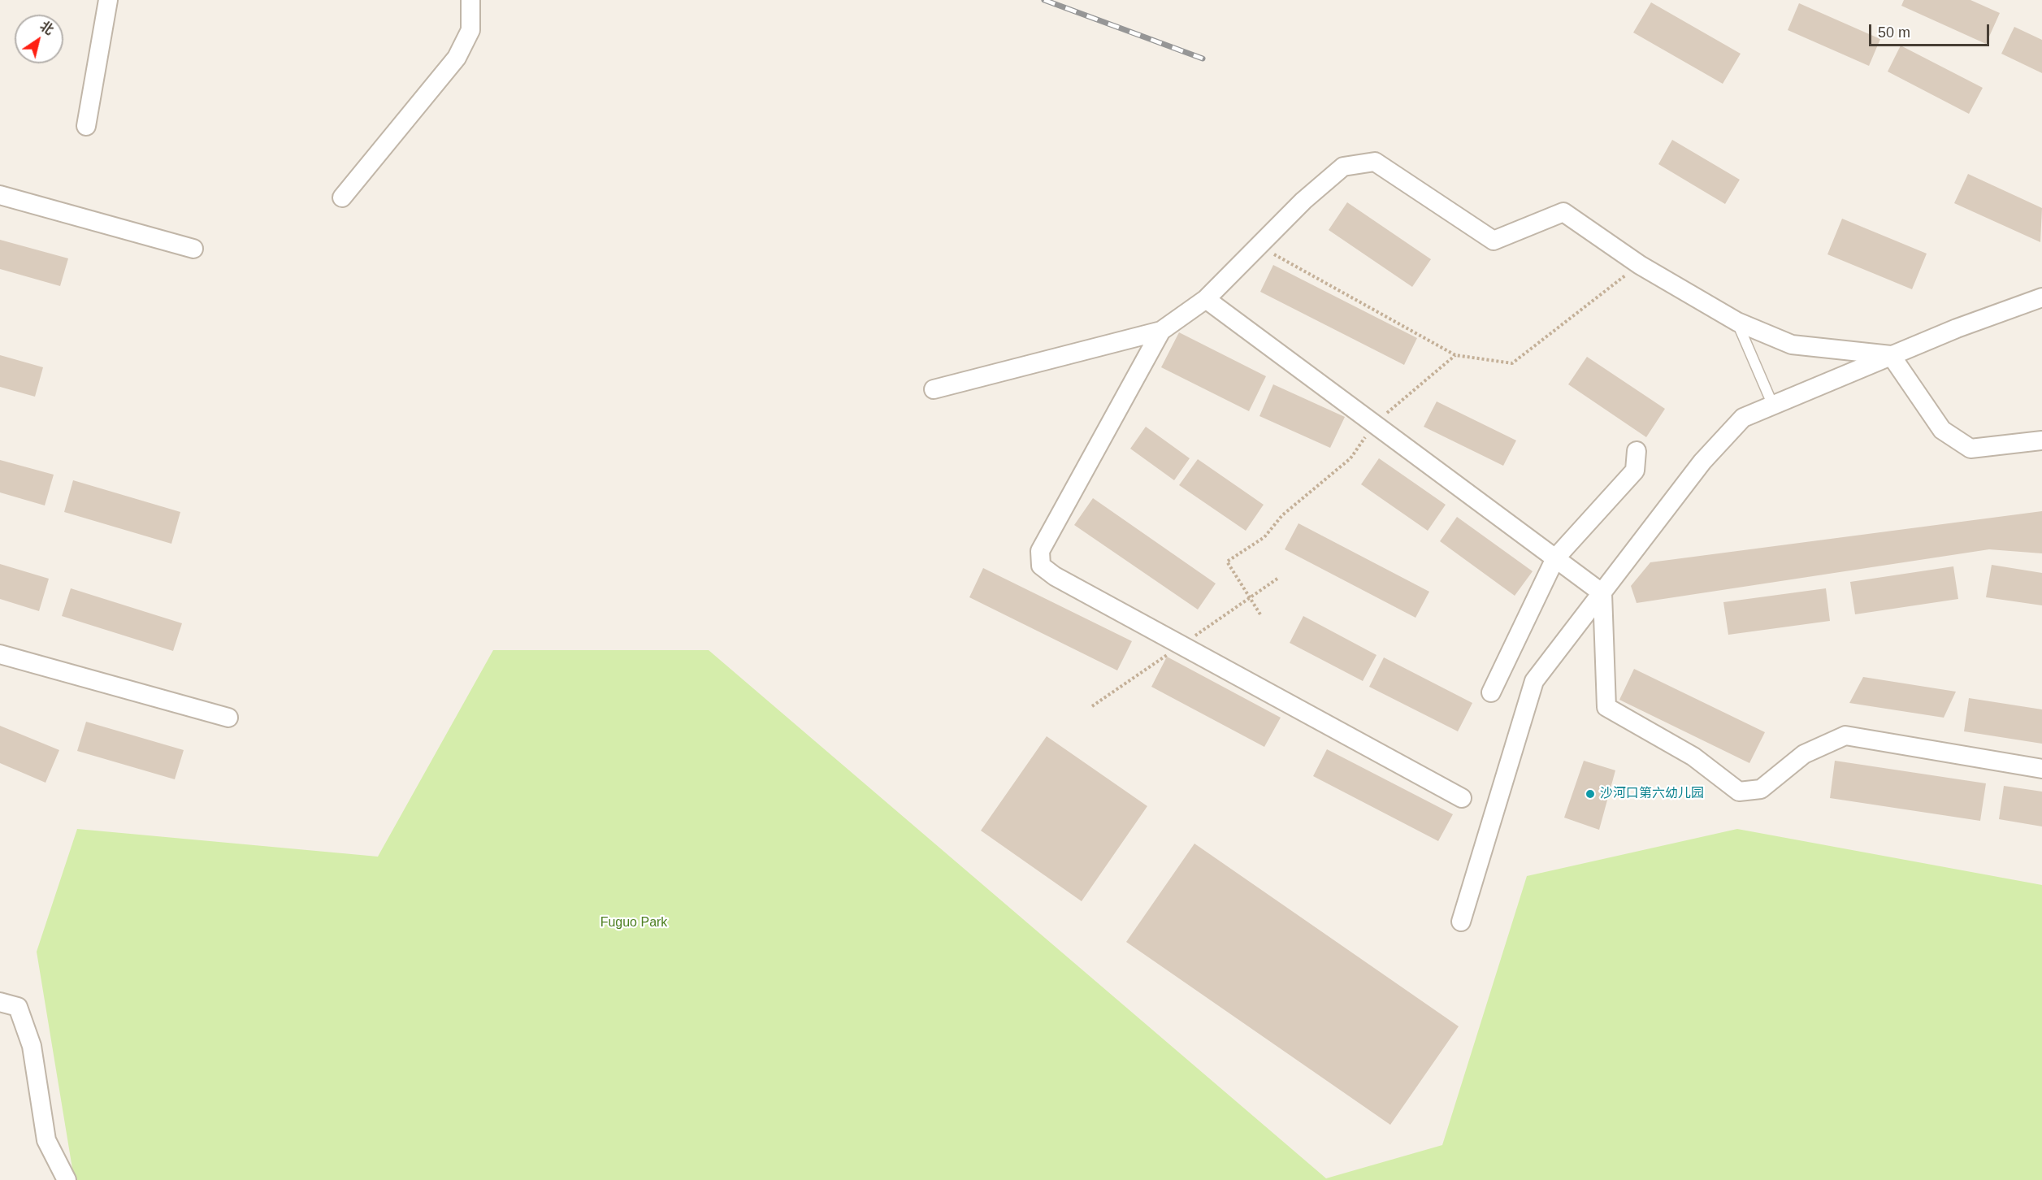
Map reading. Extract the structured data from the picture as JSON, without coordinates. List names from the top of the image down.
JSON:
{
  "parks": ["Fuguo Park"],
  "places": ["沙河口第六幼儿园"],
  "scale_bar": "50 m",
  "north": "top right"
}
